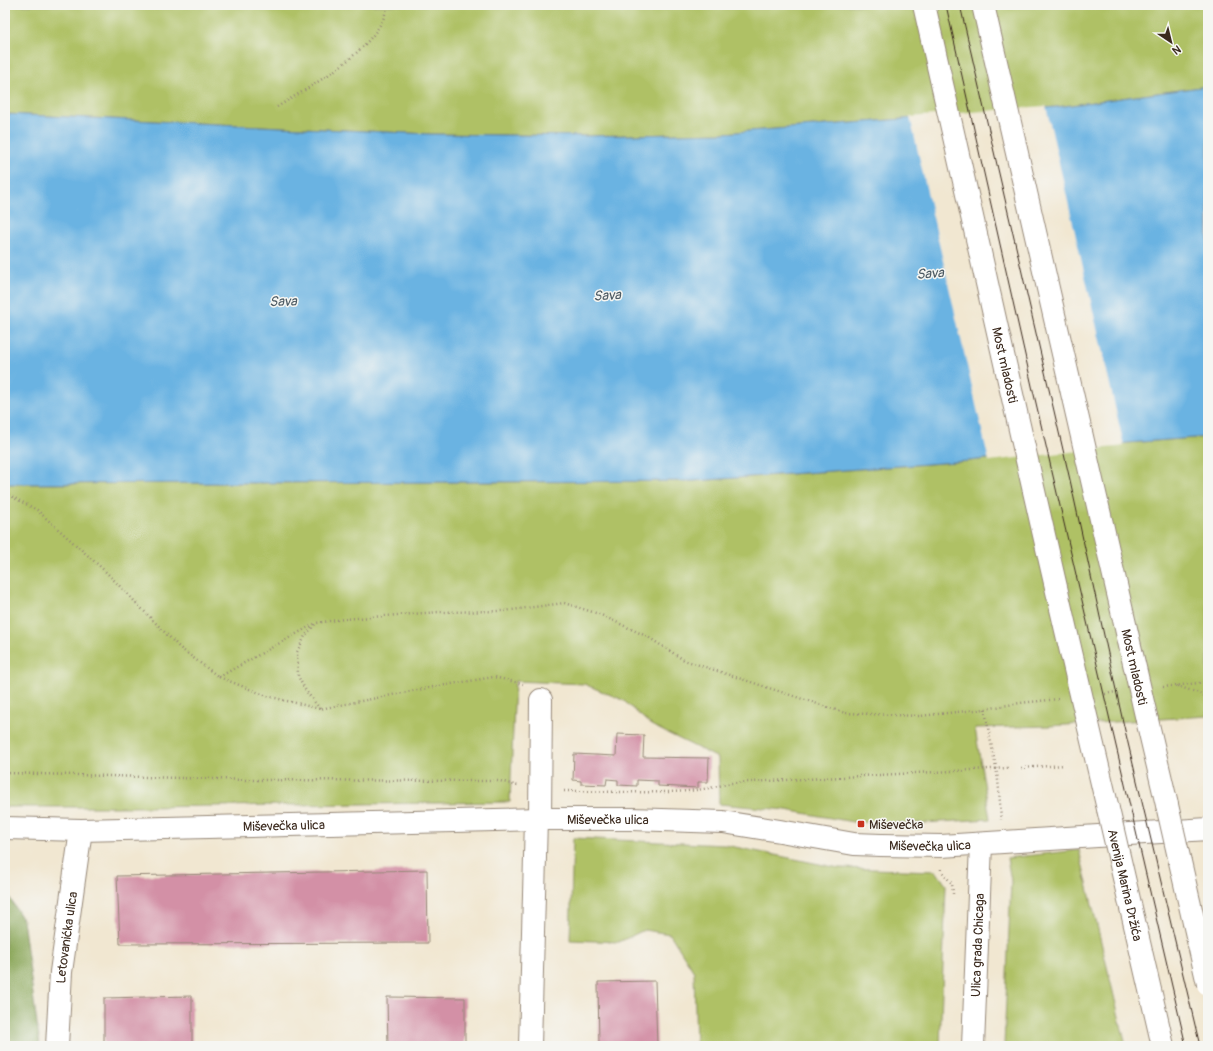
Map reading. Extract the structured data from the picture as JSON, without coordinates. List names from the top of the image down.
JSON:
{
  "streets": {
    "main road": [
      "Most mladosti",
      "Miševečka ulica",
      "Avenija Marina Držića",
      "Letovanićka ulica",
      "Ulica grada Chicaga"
    ]
  },
  "crossings": [
    ["Most mladosti", "Avenija Marina Držića"],
    ["Miševečka ulica", "Letovanićka ulica"],
    ["Miševečka ulica", "Ulica grada Chicaga"]
  ],
  "water": ["Sava"],
  "places": {
    "transit": ["Miševečka"]
  },
  "north": "bottom right"
}
